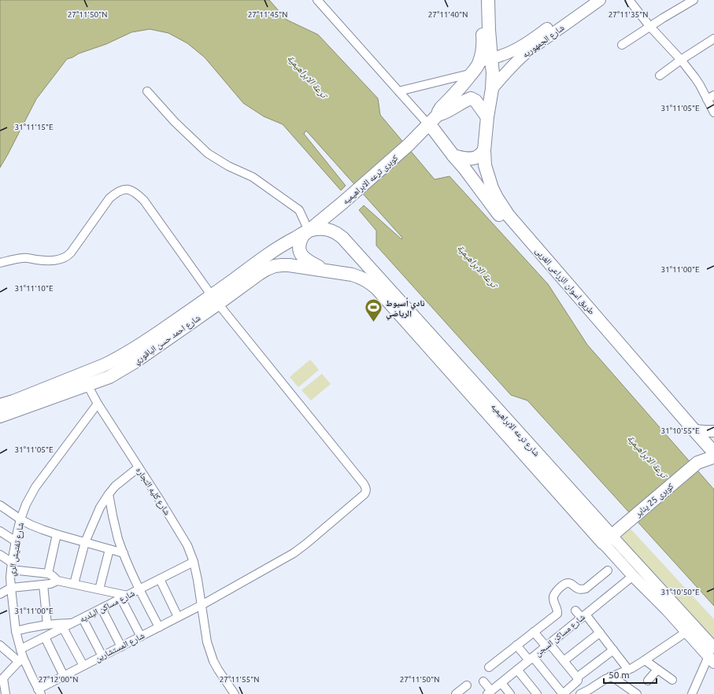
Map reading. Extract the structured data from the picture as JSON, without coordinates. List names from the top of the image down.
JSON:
{
  "streets": {
    "main road": [
      "شارع الجمهوريه",
      "كوبرى ترعه الابراهيميه",
      "طريق اسوان الزراعى الغربى",
      "شارع احمد حسن الباقوري",
      "شارع ترعه الابراهيميه",
      "كوبرى 25 يناير"
    ],
    "street": [
      "شارع كليه التجاره",
      "شارع تفتيش الري",
      "شارع مساكن البلديه",
      "شارع مساكن السجن",
      "شارع المستشارين"
    ]
  },
  "crossings": [
    ["شارع الجمهوريه", "طريق اسوان الزراعى الغربى"],
    ["كوبرى ترعه الابراهيميه", "طريق اسوان الزراعى الغربى"],
    ["كوبرى ترعه الابراهيميه", "شارع احمد حسن الباقوري"],
    ["كوبرى ترعه الابراهيميه", "شارع ترعه الابراهيميه"],
    ["طريق اسوان الزراعى الغربى", "كوبرى 25 يناير"],
    ["شارع احمد حسن الباقوري", "شارع ترعه الابراهيميه"],
    ["شارع احمد حسن الباقوري", "شارع كليه التجاره"],
    ["شارع احمد حسن الباقوري", "شارع المستشارين"],
    ["شارع ترعه الابراهيميه", "كوبرى 25 يناير"],
    ["شارع ترعه الابراهيميه", "شارع مساكن السجن"],
    ["شارع كليه التجاره", "شارع تفتيش الري"],
    ["شارع كليه التجاره", "شارع مساكن البلديه"],
    ["شارع كليه التجاره", "شارع المستشارين"],
    ["شارع تفتيش الري", "شارع مساكن البلديه"],
    ["شارع تفتيش الري", "شارع المستشارين"]
  ],
  "water": ["ترعة الابراهيمية"],
  "places": {
    "sports": ["نادي أسيوط الرياضي"]
  },
  "scale_bar": "50 m",
  "coordinates": [
    "27°11'50\"N",
    "27°11'45\"N",
    "27°11'40\"N",
    "27°11'35\"N",
    "31°11'05\"E",
    "31°11'15\"E",
    "31°11'00\"E",
    "31°11'10\"E",
    "31°10'55\"E",
    "31°10'50\"E",
    "27°12'00\"N",
    "27°11'55\"N"
  ]
}
